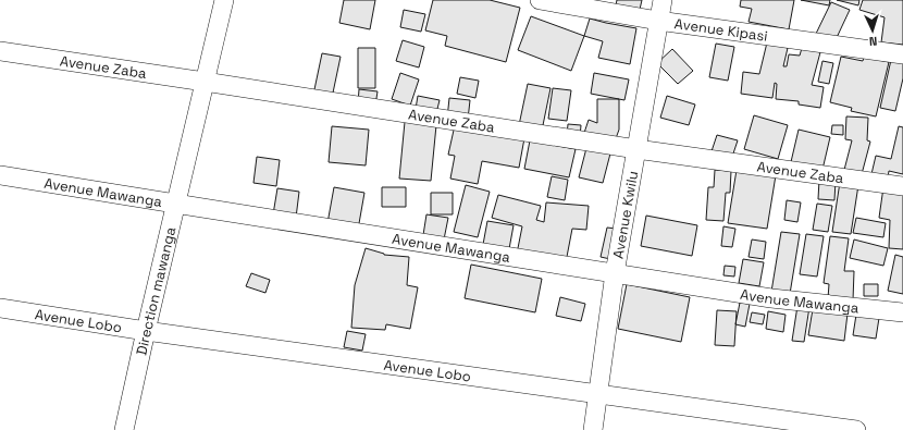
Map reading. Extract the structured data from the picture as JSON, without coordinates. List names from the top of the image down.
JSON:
{
  "streets": {
    "street": [
      "Avenue Kipasi",
      "Avenue Zaba",
      "Avenue Mawanga",
      "Avenue Kwilu",
      "Direction mawanga",
      "Avenue Lobo"
    ]
  },
  "crossings": [
    ["Avenue Kipasi", "Avenue Kwilu"],
    ["Avenue Zaba", "Avenue Kwilu"],
    ["Avenue Zaba", "Direction mawanga"],
    ["Avenue Mawanga", "Avenue Kwilu"],
    ["Avenue Mawanga", "Direction mawanga"],
    ["Avenue Kwilu", "Avenue Lobo"],
    ["Direction mawanga", "Avenue Lobo"]
  ],
  "north": "bottom"
}
